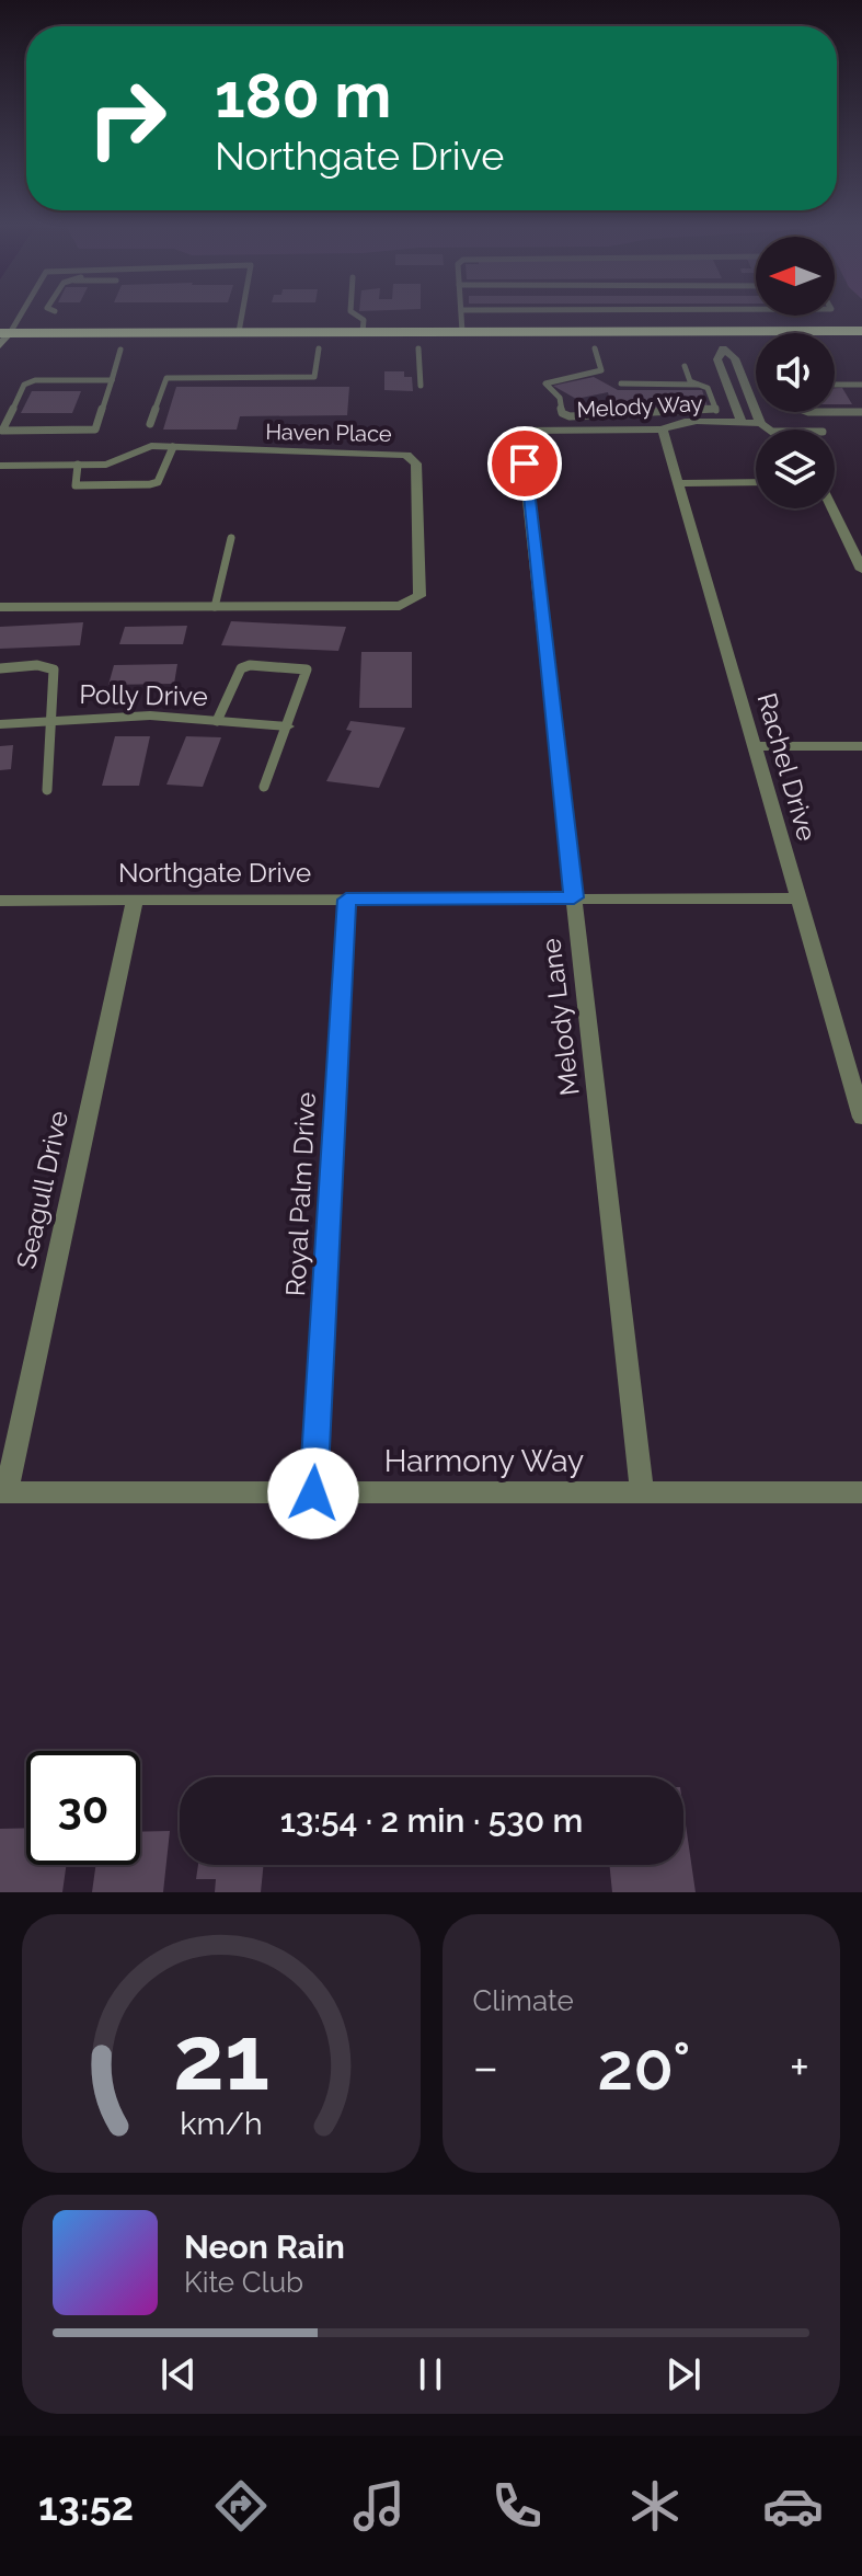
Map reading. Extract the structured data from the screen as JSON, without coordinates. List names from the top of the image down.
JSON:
{
  "streets": {
    "street": [
      "Melody Way",
      "Haven Place",
      "Polly Drive",
      "Rachel Drive",
      "Northgate Drive",
      "Melody Lane",
      "Seagull Drive",
      "Royal Palm Drive",
      "Harmony Way"
    ]
  },
  "crossings": [
    ["Melody Way", "Rachel Drive"],
    ["Melody Way", "Melody Lane"],
    ["Rachel Drive", "Northgate Drive"],
    ["Northgate Drive", "Melody Lane"],
    ["Northgate Drive", "Seagull Drive"],
    ["Northgate Drive", "Royal Palm Drive"],
    ["Melody Lane", "Harmony Way"],
    ["Seagull Drive", "Harmony Way"],
    ["Royal Palm Drive", "Harmony Way"]
  ],
  "north": "left",
  "page": {
    "turn": ["180 m", "Northgate Drive"],
    "limit": "30",
    "trip": "13:54 · 2 min · 530 m",
    "tile": "Climate",
    "heat": ["−", "20°", "+"],
    "song": ["Neon Rain", "Kite Club"],
    "tabs": "13:52",
    "gauge": ["21", "km/h"]
  }
}
